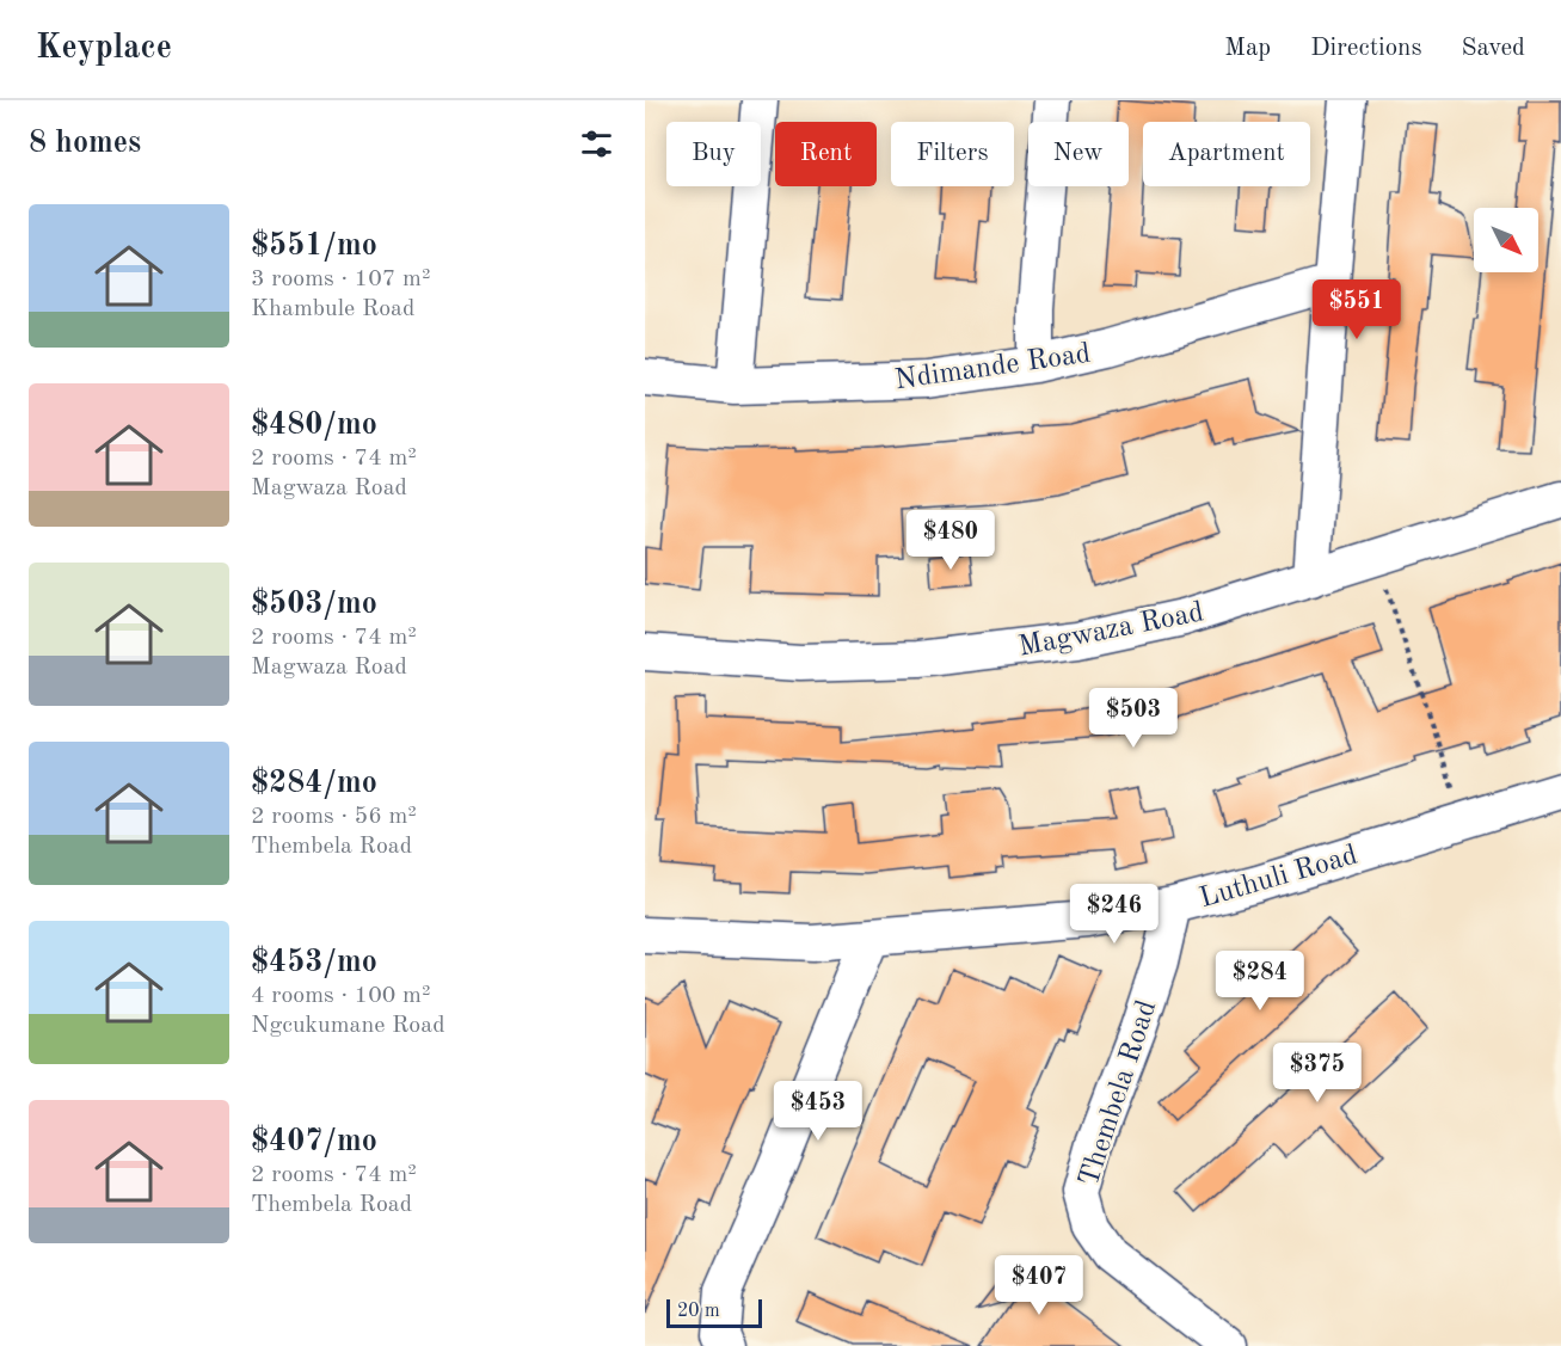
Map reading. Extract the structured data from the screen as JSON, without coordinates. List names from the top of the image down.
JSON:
{
  "streets": {
    "street": [
      "Ndimande Road",
      "Magwaza Road",
      "Luthuli Road",
      "Thembela Road"
    ]
  },
  "crossings": [
    ["Luthuli Road", "Thembela Road"]
  ],
  "scale_bar": "20 m",
  "north": "bottom right",
  "page": {
    "header": "Keyplace",
    "nav": ["Map", "Directions", "Saved"],
    "heading": "8 homes",
    "chip": [
      "Buy",
      "Rent",
      "Filters",
      "New",
      "Apartment"
    ],
    "list": [
      {
        "name": "$551/mo",
        "note": "3 rooms · 107 m² · Khambule Road"
      },
      {
        "name": "$480/mo",
        "note": "2 rooms · 74 m² · Magwaza Road"
      },
      {
        "name": "$503/mo",
        "note": "2 rooms · 74 m² · Magwaza Road"
      },
      {
        "name": "$284/mo",
        "note": "2 rooms · 56 m² · Thembela Road"
      },
      {
        "name": "$453/mo",
        "note": "4 rooms · 100 m² · Ngcukumane Road"
      },
      {
        "name": "$407/mo",
        "note": "2 rooms · 74 m² · Thembela Road"
      }
    ],
    "price": [
      "$551",
      "$480",
      "$503",
      "$246",
      "$284",
      "$375",
      "$453",
      "$407"
    ],
    "scale": "20 m"
  }
}
